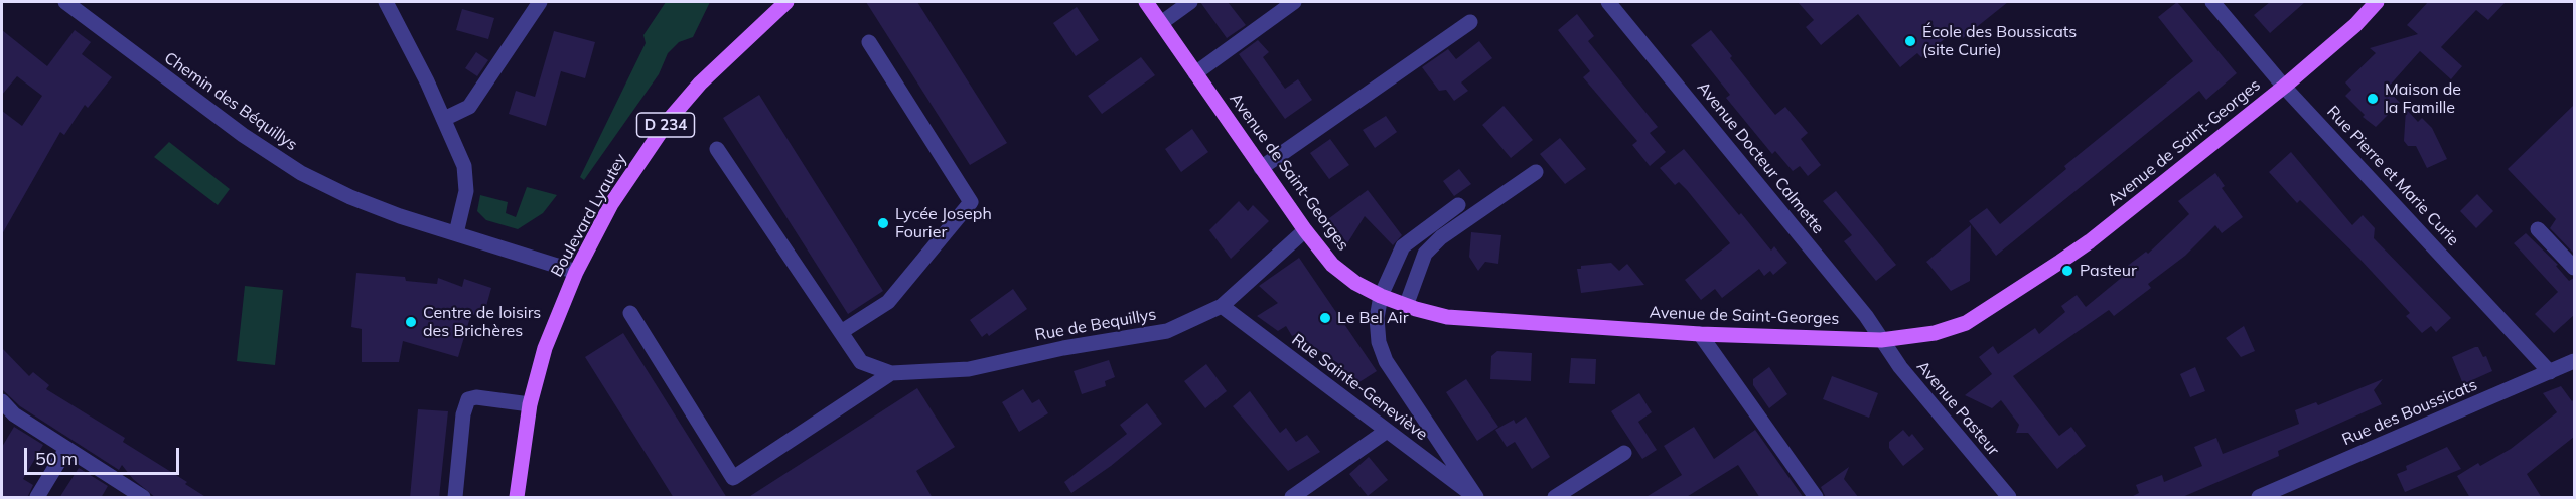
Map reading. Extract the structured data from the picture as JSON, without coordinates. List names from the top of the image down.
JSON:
{
  "streets": {
    "main road": ["D 234", "Avenue de Saint-Georges", "Boulevard Lyautey"],
    "street": [
      "Chemin des Béquillys",
      "Avenue Docteur Calmette",
      "Rue Pierre et Marie Curie",
      "Rue de Bequillys",
      "Rue Sainte-Geneviève",
      "Avenue Pasteur",
      "Rue des Boussicats"
    ]
  },
  "crossings": [
    ["Chemin des Béquillys", "Boulevard Lyautey"],
    ["Avenue de Saint-Georges", "Avenue Docteur Calmette"],
    ["Avenue de Saint-Georges", "Rue Pierre et Marie Curie"],
    ["Avenue de Saint-Georges", "Rue de Bequillys"],
    ["Avenue de Saint-Georges", "Avenue Pasteur"],
    ["Avenue Docteur Calmette", "Avenue Pasteur"],
    ["Rue Pierre et Marie Curie", "Rue des Boussicats"],
    ["Rue de Bequillys", "Rue Sainte-Geneviève"]
  ],
  "places": [
    "École des Boussicats (site Curie)",
    "Maison de la Famille",
    "Lycée Joseph Fourier",
    "Pasteur",
    "Le Bel Air",
    "Centre de loisirs des Brichères"
  ],
  "scale_bar": "50 m"
}
